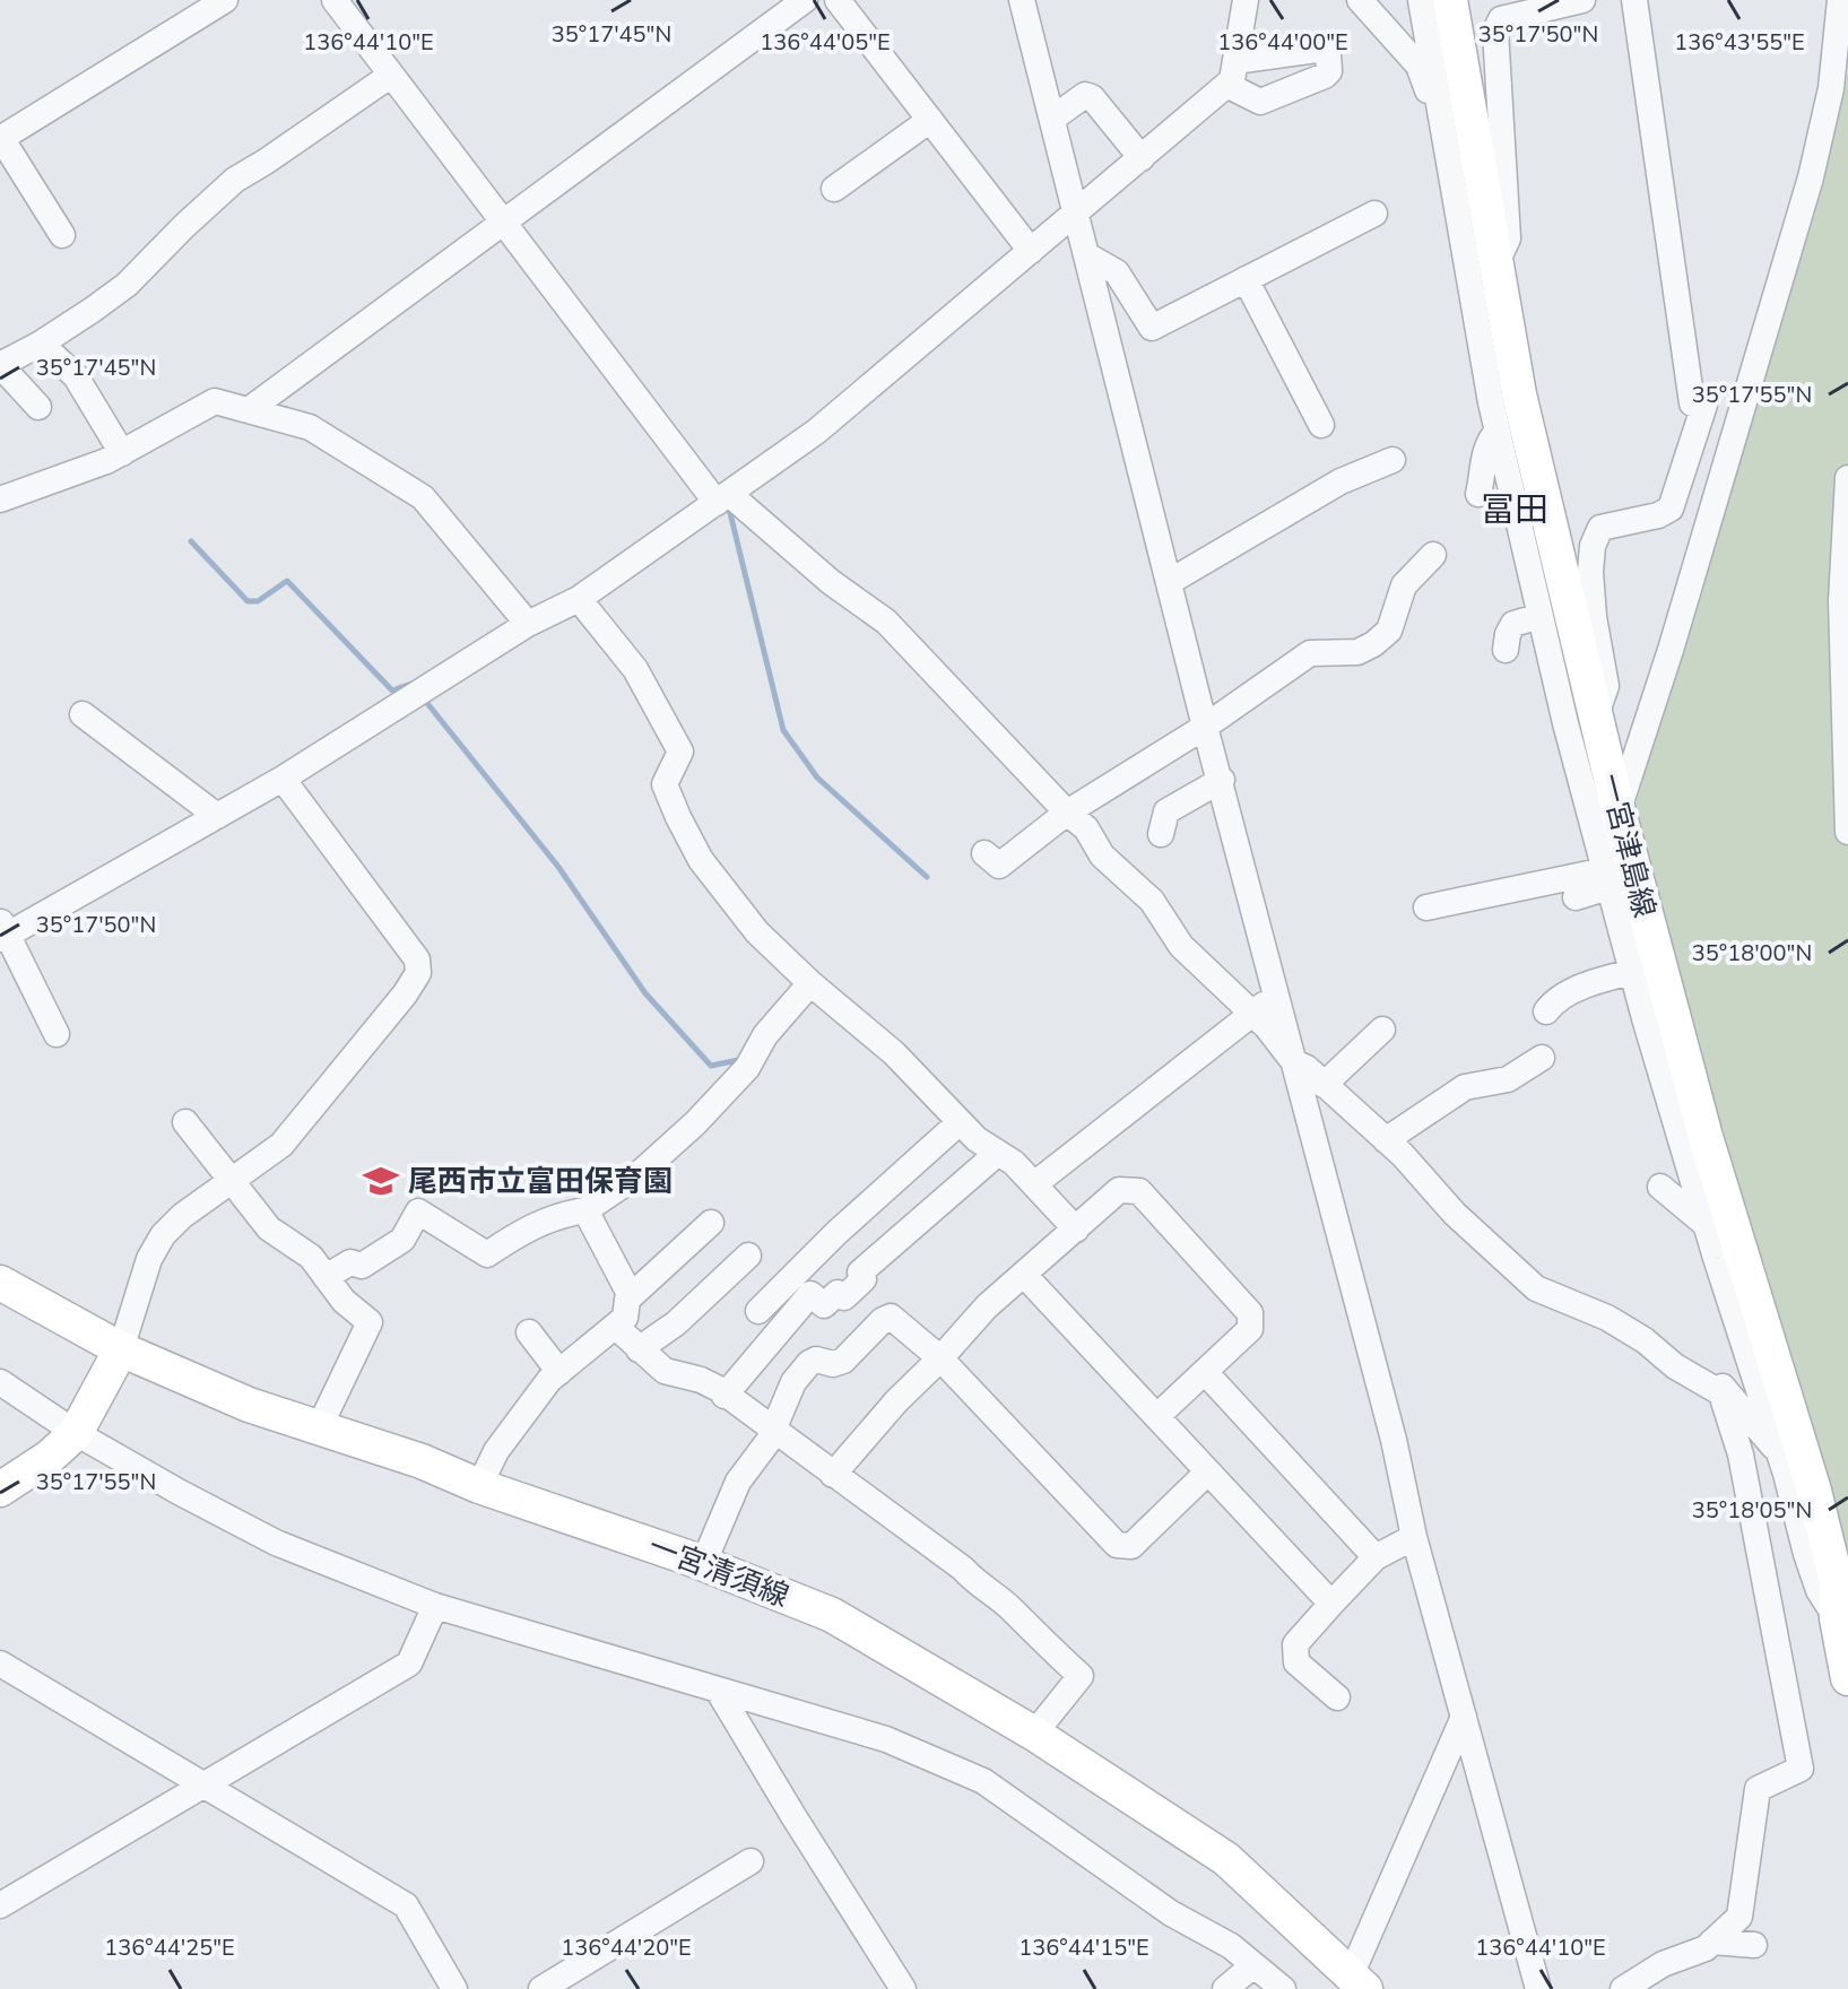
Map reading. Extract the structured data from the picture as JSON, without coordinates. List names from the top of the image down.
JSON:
{
  "streets": {
    "main road": ["一宮津島線", "一宮清須線"]
  },
  "districts": ["冨田"],
  "places": {
    "school or university": ["尾西市立富田保育園"]
  },
  "coordinates": [
    "35°17'45\"N",
    "35°17'50\"N",
    "136°44'10\"E",
    "136°44'05\"E",
    "136°44'00\"E",
    "136°43'55\"E",
    "35°17'55\"N",
    "35°18'00\"N",
    "35°18'05\"N",
    "136°44'25\"E",
    "136°44'20\"E",
    "136°44'15\"E"
  ]
}
